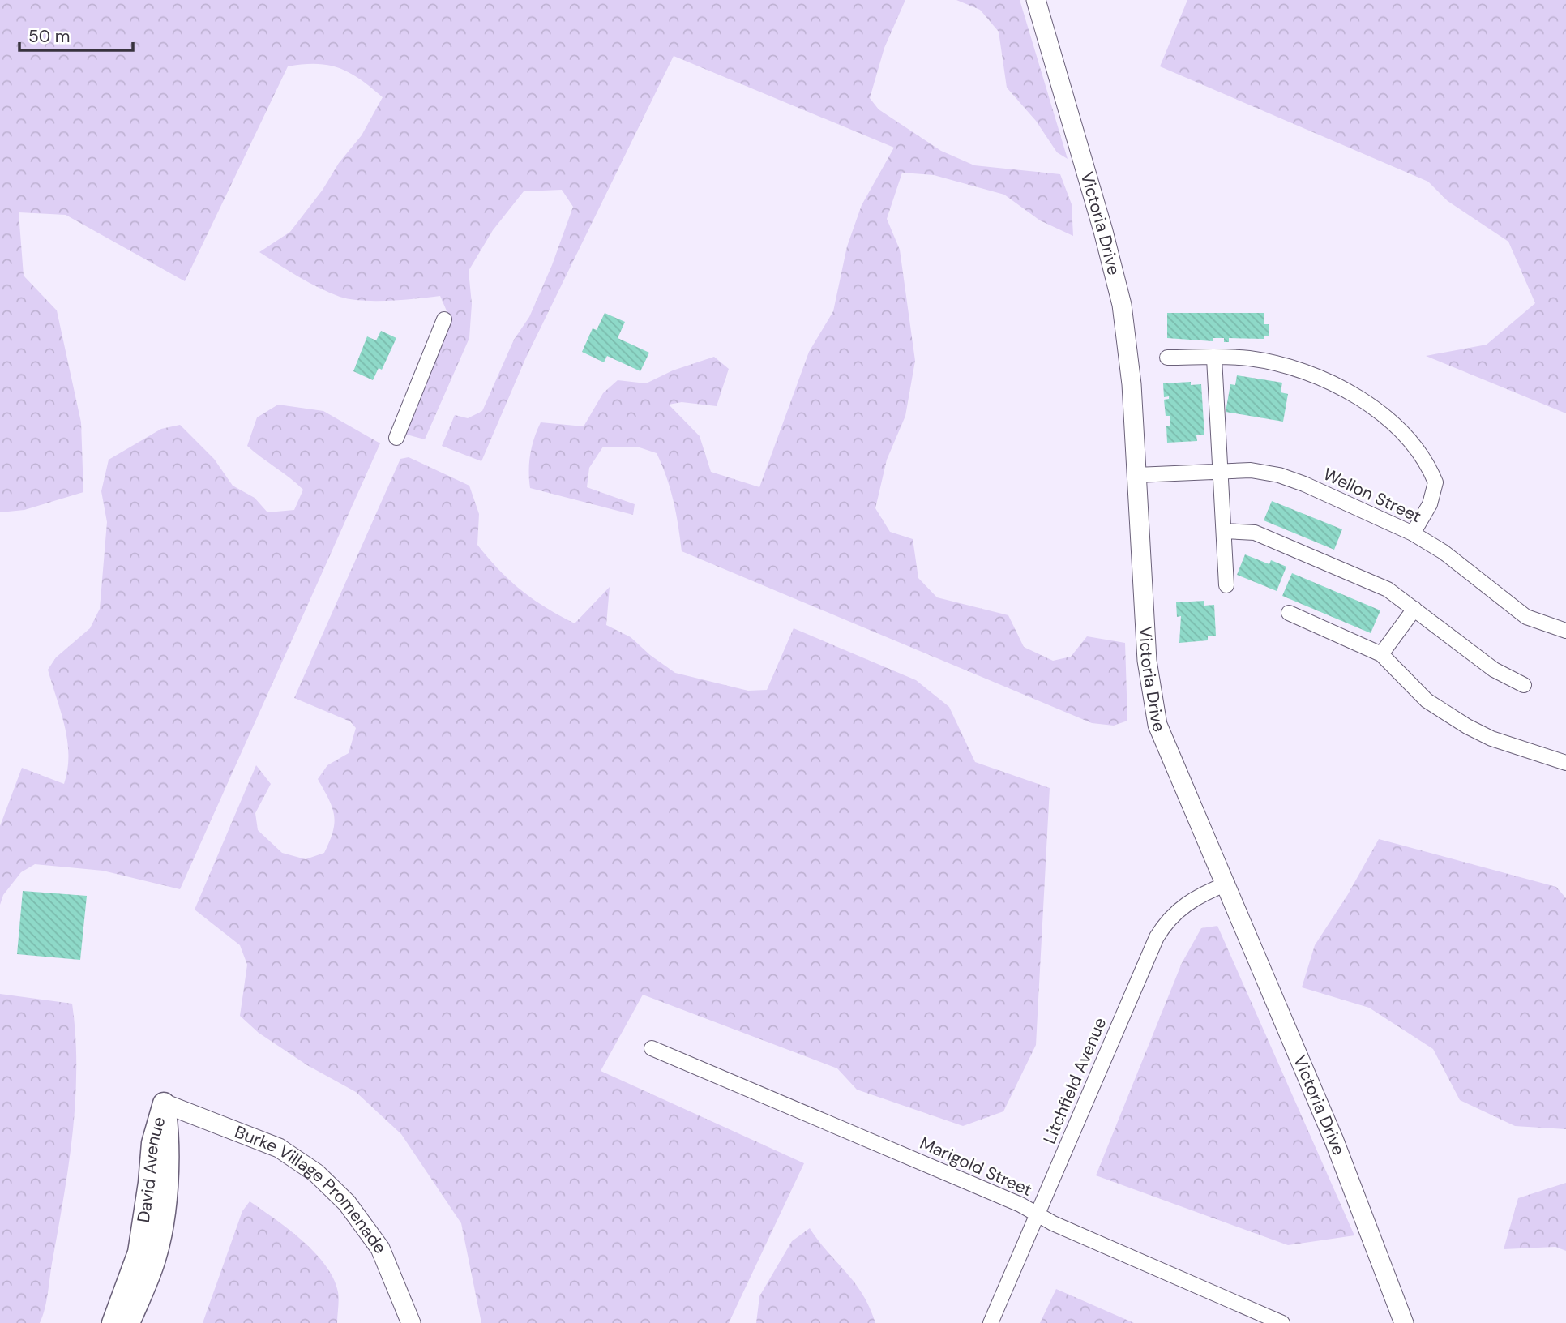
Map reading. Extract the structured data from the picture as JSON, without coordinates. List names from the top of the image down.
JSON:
{
  "streets": {
    "main road": ["David Avenue"],
    "street": [
      "Victoria Drive",
      "Wellon Street",
      "Litchfield Avenue",
      "Marigold Street",
      "Burke Village Promenade"
    ]
  },
  "crossings": [
    ["Victoria Drive", "Wellon Street"],
    ["Victoria Drive", "Litchfield Avenue"],
    ["Litchfield Avenue", "Marigold Street"],
    ["David Avenue", "Burke Village Promenade"]
  ],
  "scale_bar": "50 m"
}
